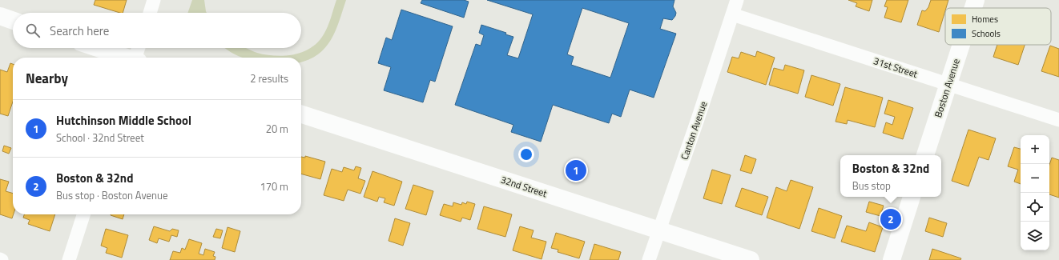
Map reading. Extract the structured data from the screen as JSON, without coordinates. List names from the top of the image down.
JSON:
{
  "streets": {
    "street": [
      "31st Street",
      "Boston Avenue",
      "Canton Avenue",
      "32nd Street"
    ]
  },
  "crossings": [
    ["31st Street", "Boston Avenue"],
    ["31st Street", "Canton Avenue"],
    ["Canton Avenue", "32nd Street"]
  ],
  "legend": ["Homes", "Schools"],
  "page": {
    "search": "Search here",
    "heading": ["Nearby", "2 results"],
    "list": [
      {
        "mark": "1",
        "name": "Hutchinson Middle School",
        "note": "School · 32nd Street",
        "value": "20 m"
      },
      {
        "mark": "2",
        "name": "Boston & 32nd",
        "note": "Bus stop · Boston Avenue",
        "value": "170 m"
      }
    ],
    "map_buttons": ["+", "−"],
    "popup": ["Boston & 32nd", "Bus stop"],
    "pins": ["1", "2"]
  }
}
